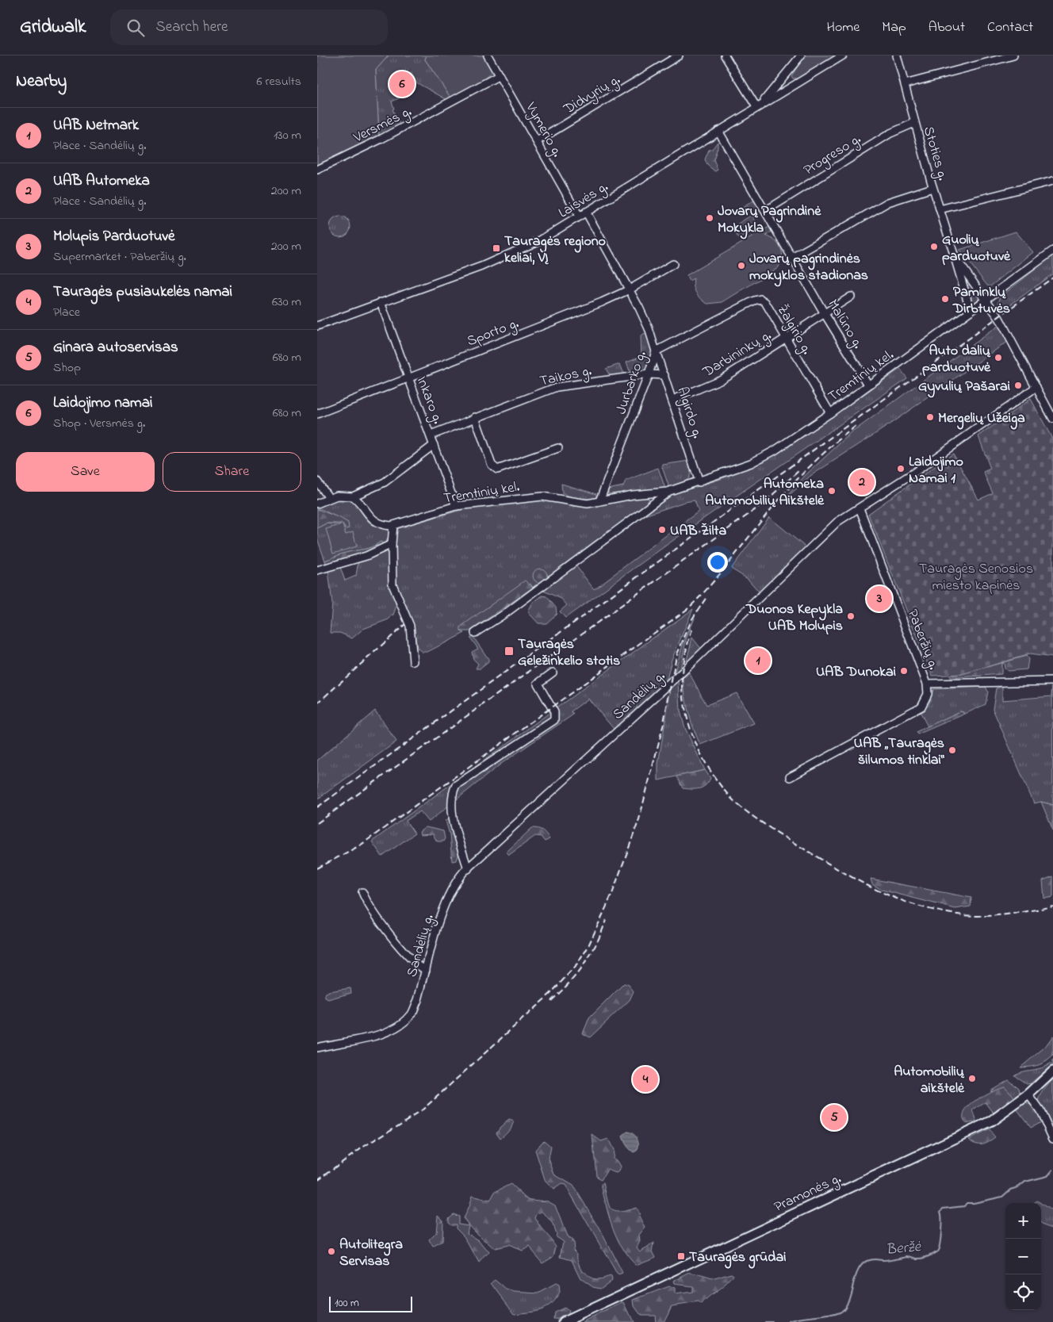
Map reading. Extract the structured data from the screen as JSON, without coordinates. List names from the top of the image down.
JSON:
{
  "streets": {
    "main road": ["Pramonės g."],
    "street": [
      "Didvyrių g.",
      "Versmės g.",
      "Vymerio g.",
      "Stoties g.",
      "Progreso g.",
      "Laisvės g.",
      "Malūno g.",
      "Žalgirio g.",
      "Sporto g.",
      "Darbininkų g.",
      "Taikos g.",
      "Tremtinių kel.",
      "Jurbarko g.",
      "Inkaro g.",
      "Algirdo g.",
      "Paberžių g.",
      "Sandėlių g."
    ]
  },
  "crossings": [
    ["Didvyrių g.", "Vymerio g."],
    ["Versmės g.", "Vymerio g."],
    ["Vymerio g.", "Laisvės g."],
    ["Stoties g.", "Progreso g."],
    ["Stoties g.", "Tremtinių kel."],
    ["Progreso g.", "Malūno g."],
    ["Laisvės g.", "Malūno g."],
    ["Laisvės g.", "Jurbarko g."],
    ["Laisvės g.", "Inkaro g."],
    ["Malūno g.", "Darbininkų g."],
    ["Malūno g.", "Tremtinių kel."],
    ["Žalgirio g.", "Darbininkų g."],
    ["Žalgirio g.", "Tremtinių kel."],
    ["Žalgirio g.", "Jurbarko g."],
    ["Žalgirio g.", "Algirdo g."],
    ["Sporto g.", "Jurbarko g."],
    ["Sporto g.", "Inkaro g."],
    ["Darbininkų g.", "Algirdo g."],
    ["Taikos g.", "Jurbarko g."],
    ["Taikos g.", "Inkaro g."],
    ["Taikos g.", "Algirdo g."],
    ["Tremtinių kel.", "Jurbarko g."],
    ["Tremtinių kel.", "Inkaro g."],
    ["Tremtinių kel.", "Algirdo g."],
    ["Jurbarko g.", "Algirdo g."],
    ["Paberžių g.", "Sandėlių g."]
  ],
  "water": ["Beržė"],
  "parks": ["Tauragės Senosios miesto kapinės"],
  "places": {
    "other": [
      "Jovarų Pagrindinė Mokykla",
      "Guolių parduotuvė",
      "Jovarų pagrindinės mokyklos stadionas",
      "Paminklų Dirbtuvės",
      "Auto dalių parduotuvė",
      "Gyvulių Pašarai",
      "Mergelių Užeiga",
      "Laidojimo Namai 1",
      "Automeka Automobilių Aikštelė",
      "UAB Žilta",
      "Duonos Kepykla UAB Molupis",
      "UAB Dunokai",
      "UAB „Tauragės šilumos tinklai“",
      "Automobilių aikštelė",
      "Autolitegra Servisas"
    ],
    "transit": ["Tauragės regiono keliai, VĮ", "Tauragės Geležinkelio stotis", "Tauragės grūdai"]
  },
  "scale_bar": "100 m",
  "page": {
    "header": "Gridwalk",
    "search": "Search here",
    "nav": [
      "Home",
      "Map",
      "About",
      "Contact"
    ],
    "heading": ["Nearby", "6 results"],
    "pins": [
      "6",
      "2",
      "3",
      "1",
      "4",
      "5"
    ],
    "list": [
      {
        "mark": "1",
        "name": "UAB Netmark",
        "note": "Place · Sandėlių g.",
        "value": "130 m"
      },
      {
        "mark": "2",
        "name": "UAB Automeka",
        "note": "Place · Sandėlių g.",
        "value": "200 m"
      },
      {
        "mark": "3",
        "name": "Molupis Parduotuvė",
        "note": "Supermarket · Paberžių g.",
        "value": "200 m"
      },
      {
        "mark": "4",
        "name": "Tauragės pusiaukelės namai",
        "note": "Place",
        "value": "630 m"
      },
      {
        "mark": "5",
        "name": "Ginara autoservisas",
        "note": "Shop",
        "value": "680 m"
      },
      {
        "mark": "6",
        "name": "Laidojimo namai",
        "note": "Shop · Versmės g.",
        "value": "680 m"
      }
    ],
    "buttons": ["Save", "Share"],
    "map_buttons": ["+", "−"],
    "scale": "100 m"
  }
}
